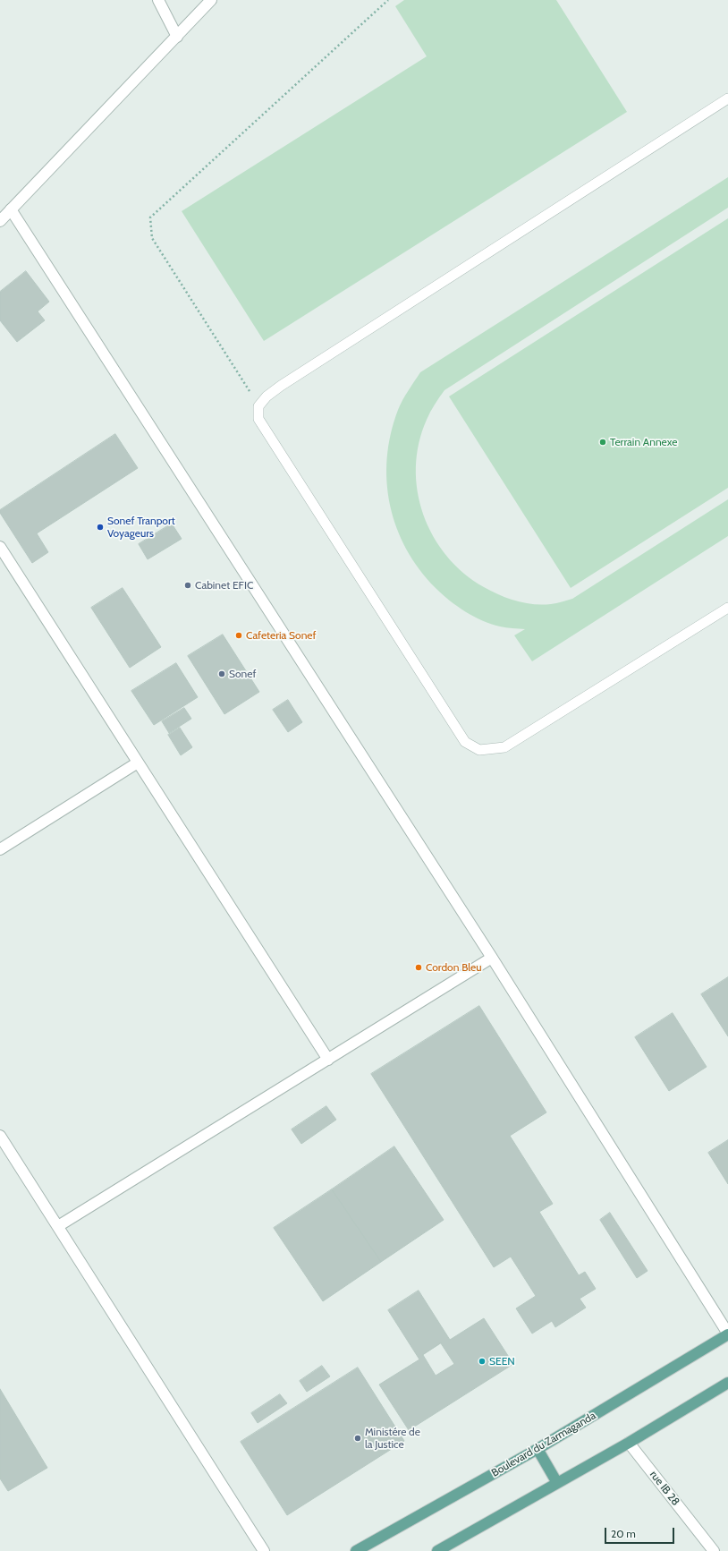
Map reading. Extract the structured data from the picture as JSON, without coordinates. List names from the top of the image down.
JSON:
{
  "streets": {
    "main road": ["Boulevard du Zarmaganda"],
    "street": ["rue IB 28"]
  },
  "places": [
    "Terrain Annexe",
    "Sonef Tranport Voyageurs",
    "Cabinet EFIC",
    "Cafeteria Sonef",
    "Sonef",
    "Cordon Bleu",
    "SEEN",
    "Ministére de la Justice"
  ],
  "scale_bar": "20 m"
}
